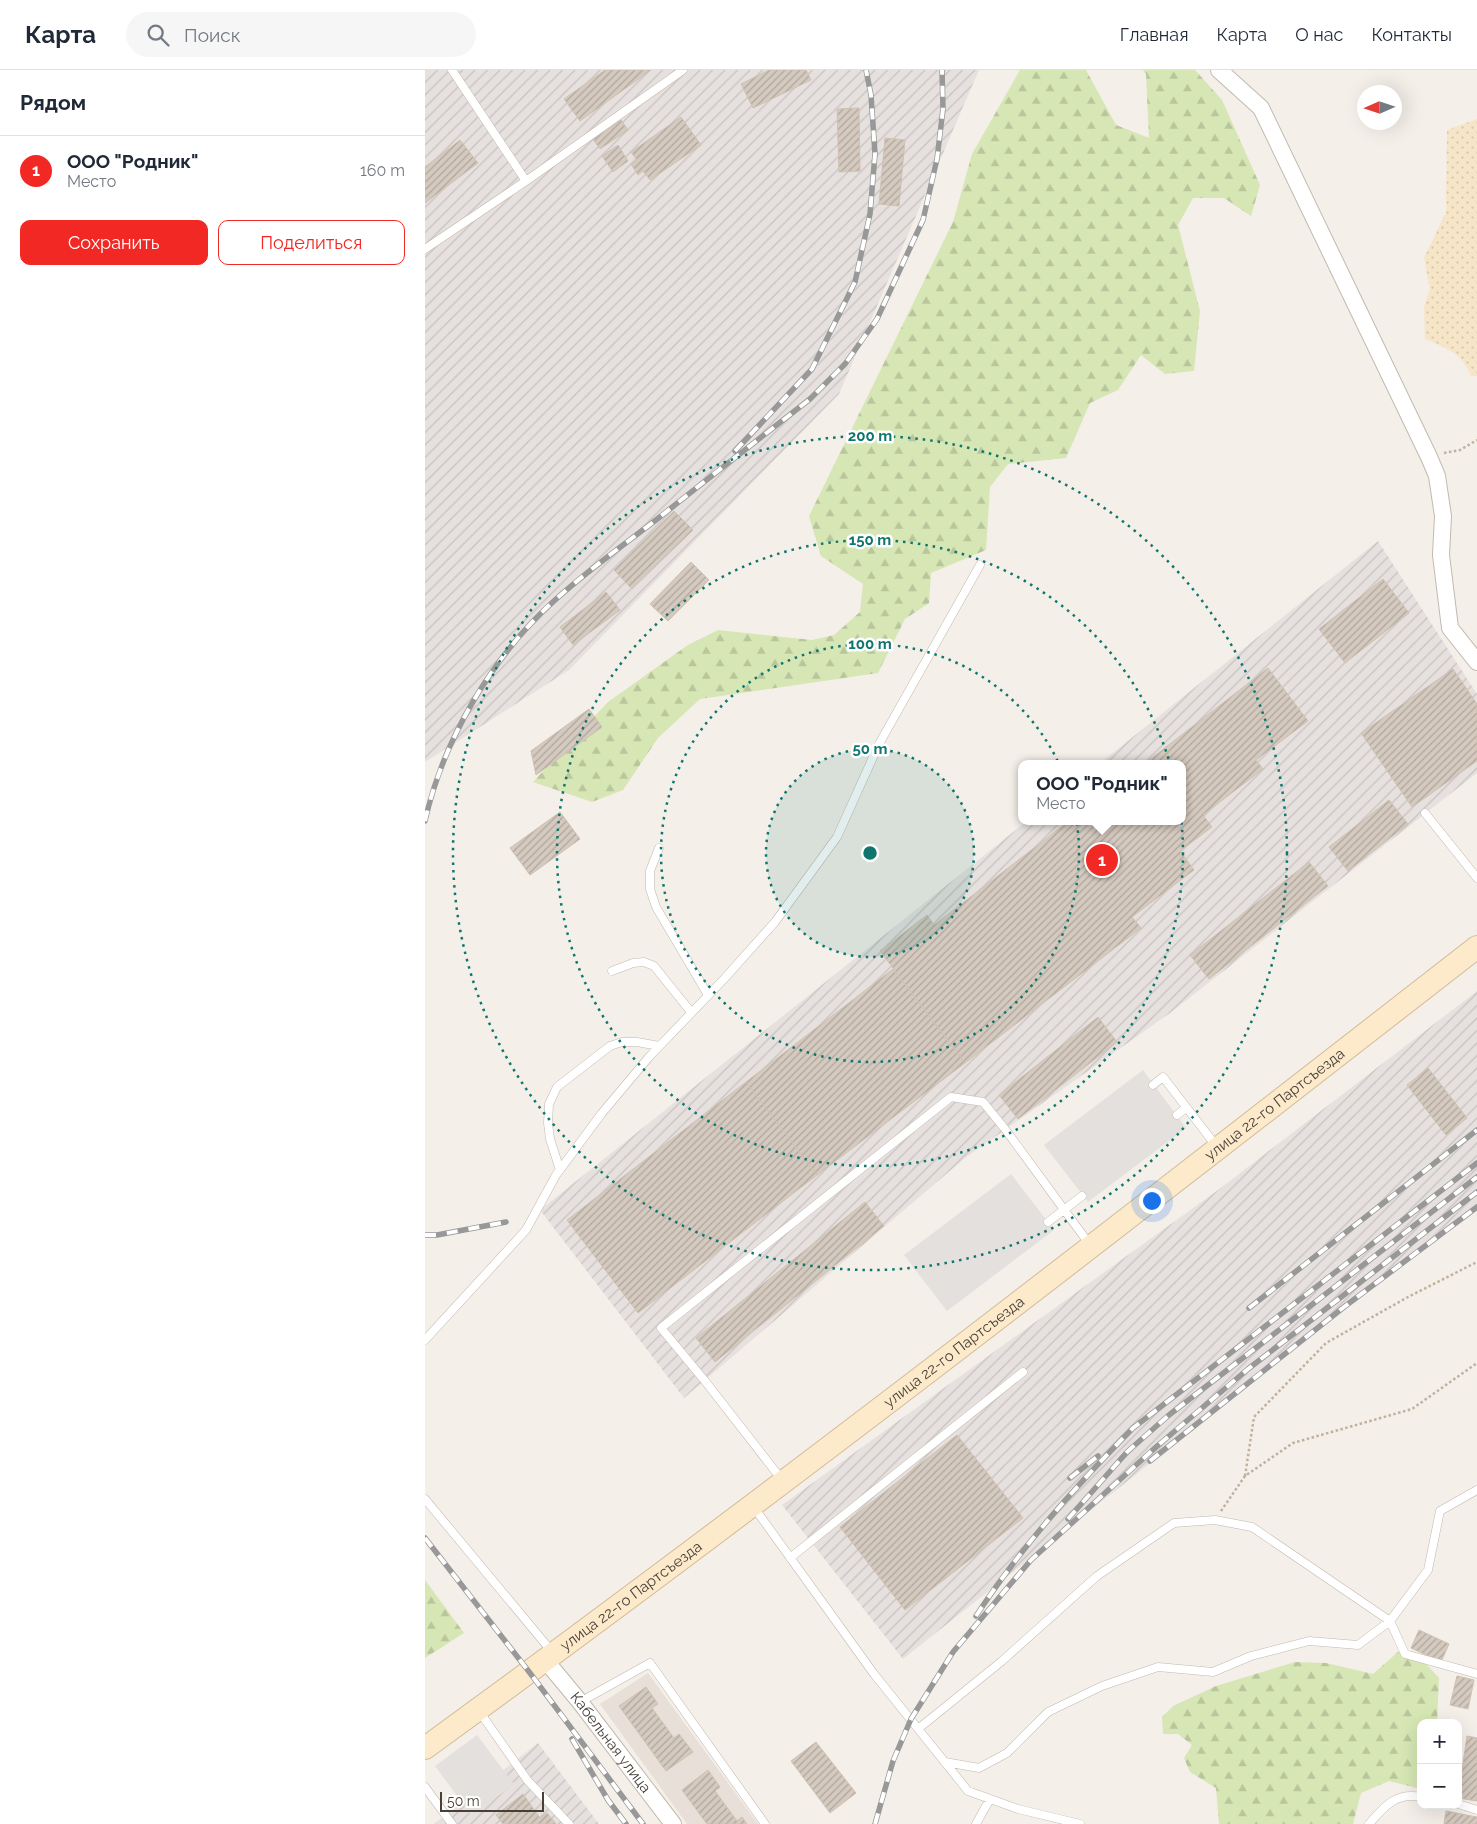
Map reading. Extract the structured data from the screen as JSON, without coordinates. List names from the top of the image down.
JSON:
{
  "streets": {
    "street": ["улица 22-го Партсъезда", "Кабельная улица"]
  },
  "crossings": [
    ["улица 22-го Партсъезда", "Кабельная улица"]
  ],
  "scale_bar": "50 m",
  "north": "left",
  "page": {
    "header": "Карта",
    "search": "Поиск",
    "nav": [
      "Главная",
      "Карта",
      "О нас",
      "Контакты"
    ],
    "heading": "Рядом",
    "list": [
      {
        "mark": "1",
        "name": "ООО \"Родник\"",
        "note": "Место",
        "value": "160 m"
      }
    ],
    "buttons": ["Сохранить", "Поделиться"],
    "popup": ["ООО \"Родник\"", "Место"],
    "pins": "1",
    "map_buttons": ["+", "−"],
    "scale": "50 m"
  },
  "rings": [
    "200 m",
    "150 m",
    "100 m",
    "50 m"
  ]
}
